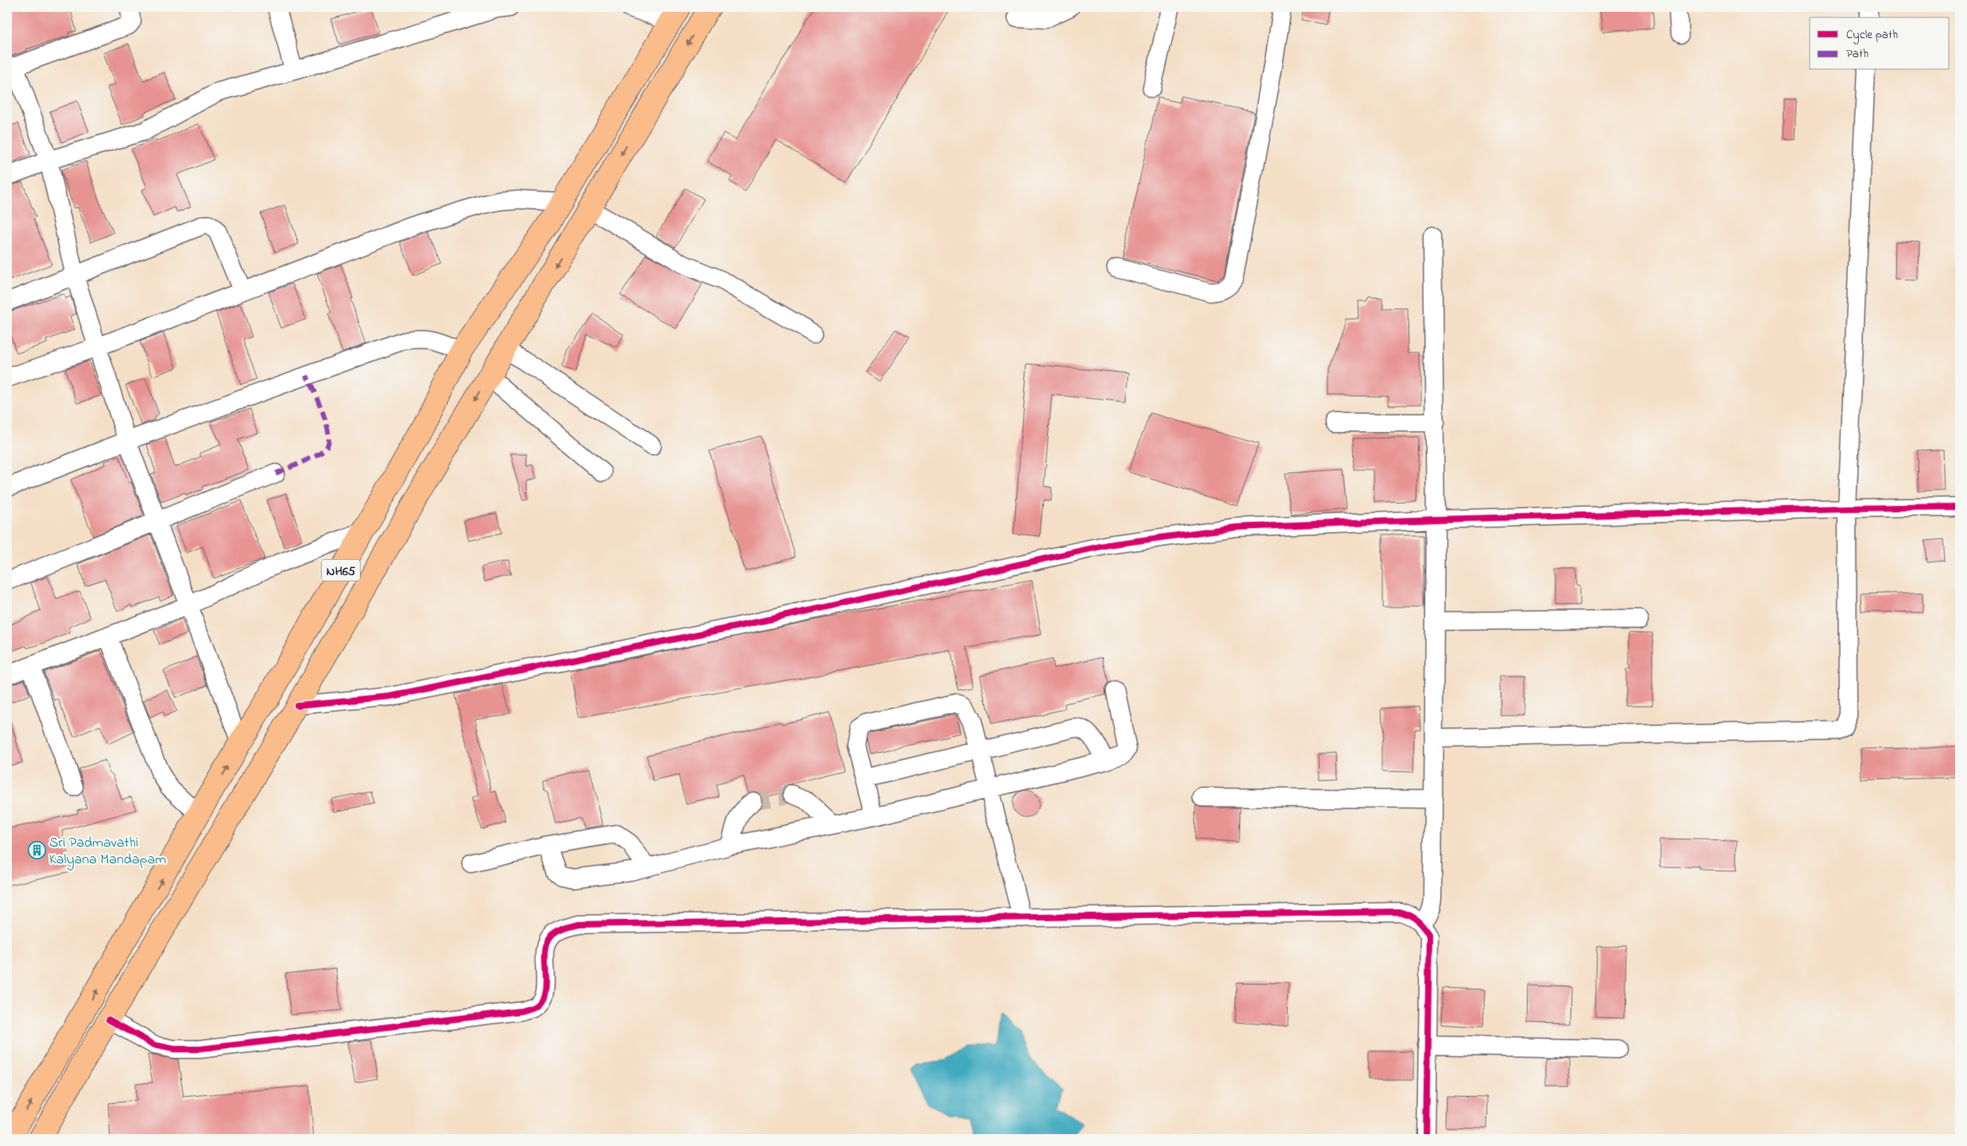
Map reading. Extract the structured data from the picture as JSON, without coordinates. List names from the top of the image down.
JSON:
{
  "streets": {
    "highway": ["NH65"]
  },
  "places": {
    "building": ["Sri Padmavathi Kalyana Mandapam"]
  },
  "legend": ["Cycle path", "Path"]
}
